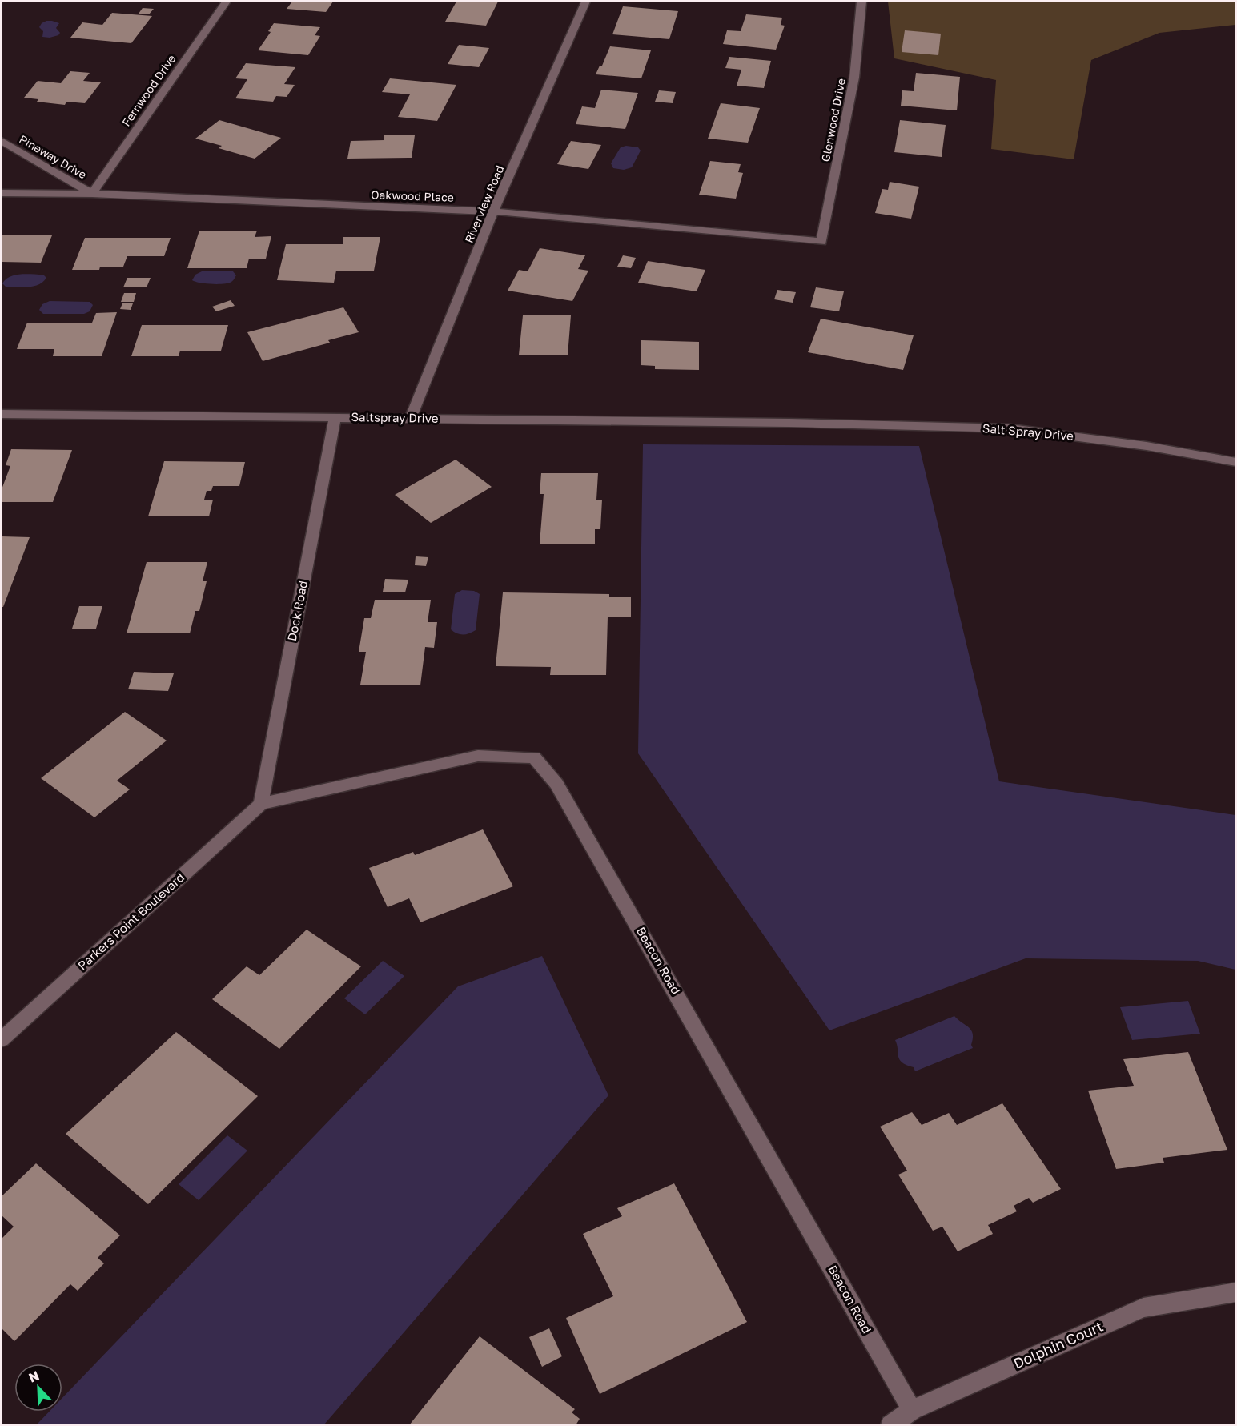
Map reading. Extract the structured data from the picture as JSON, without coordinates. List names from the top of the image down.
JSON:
{
  "streets": {
    "street": [
      "Fernwood Drive",
      "Glenwood Drive",
      "Pineway Drive",
      "Oakwood Place",
      "Riverview Road",
      "Saltspray Drive",
      "Salt Spray Drive",
      "Dock Road",
      "Parkers Point Boulevard",
      "Beacon Road",
      "Dolphin Court"
    ]
  },
  "crossings": [
    ["Fernwood Drive", "Pineway Drive"],
    ["Fernwood Drive", "Oakwood Place"],
    ["Glenwood Drive", "Oakwood Place"],
    ["Pineway Drive", "Oakwood Place"],
    ["Oakwood Place", "Riverview Road"],
    ["Riverview Road", "Saltspray Drive"],
    ["Saltspray Drive", "Salt Spray Drive"],
    ["Saltspray Drive", "Dock Road"],
    ["Dock Road", "Parkers Point Boulevard"],
    ["Dock Road", "Beacon Road"],
    ["Parkers Point Boulevard", "Beacon Road"],
    ["Beacon Road", "Dolphin Court"]
  ],
  "north": "top left"
}
